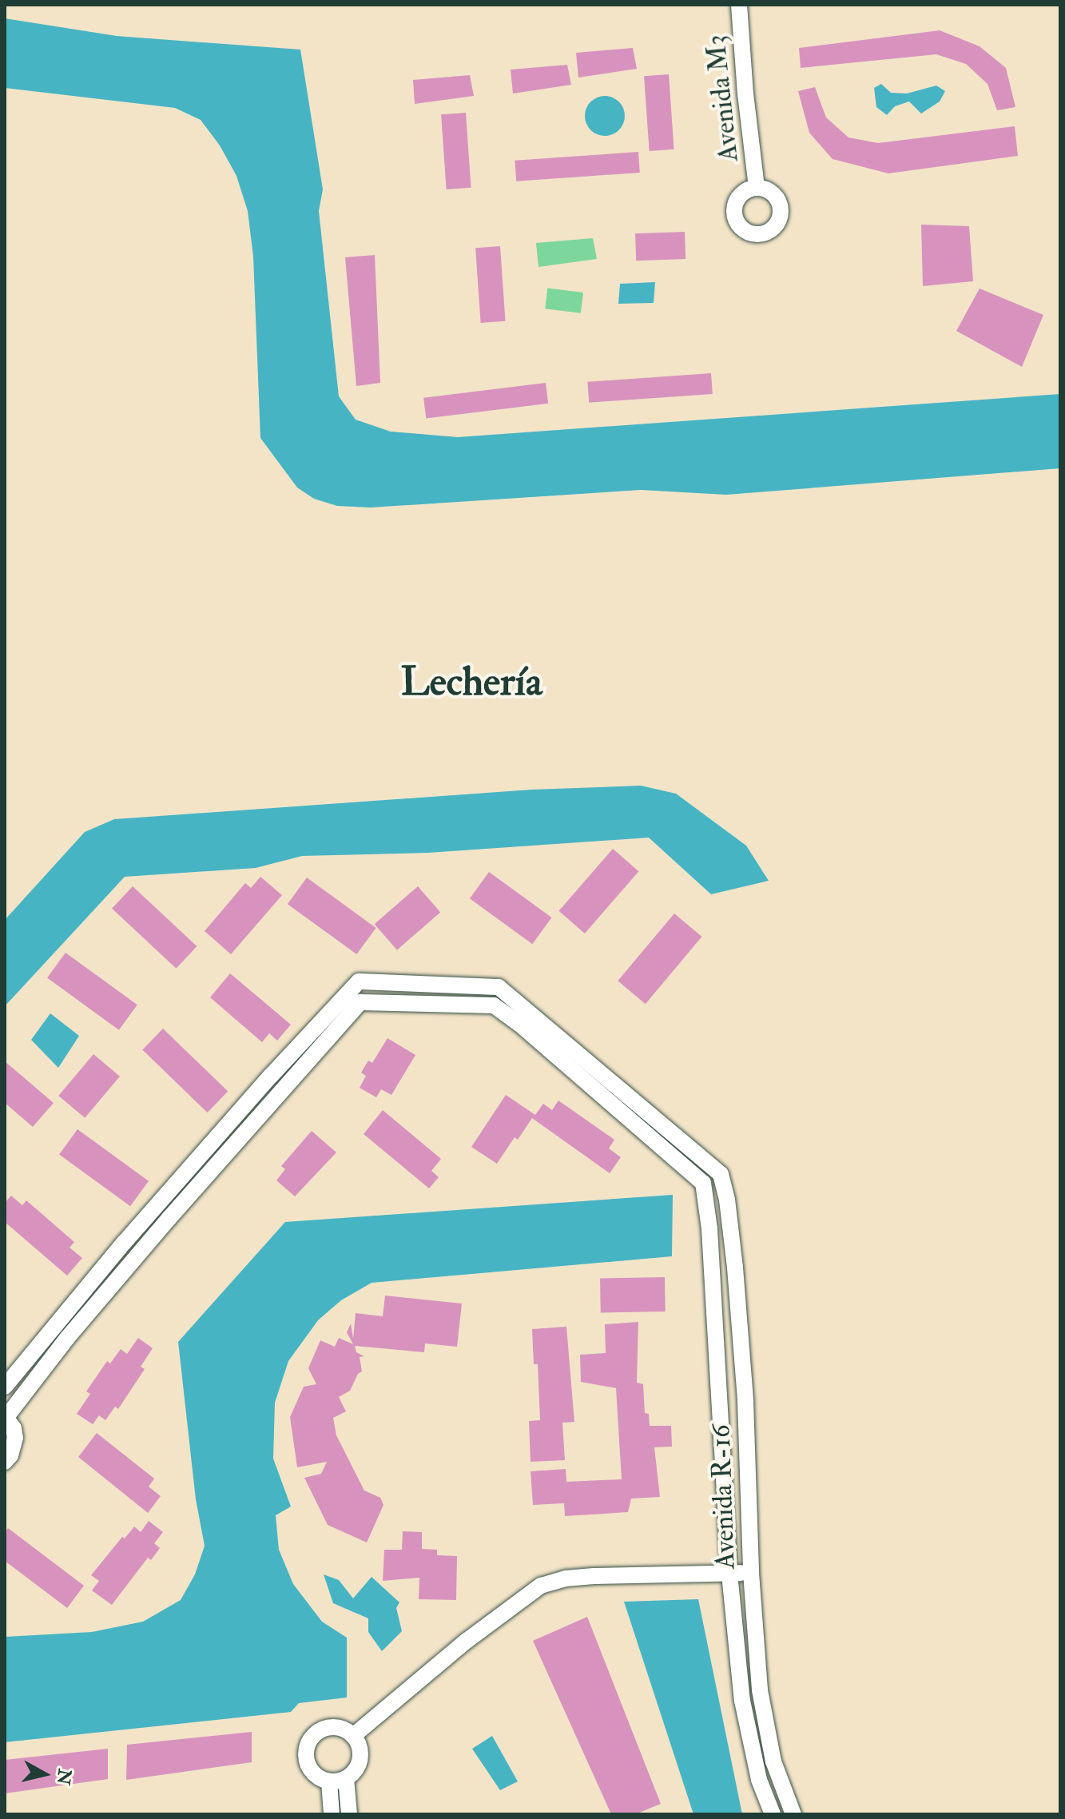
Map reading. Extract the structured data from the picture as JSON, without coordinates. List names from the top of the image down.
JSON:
{
  "streets": {
    "street": ["Avenida M3", "Avenida R-16"]
  },
  "districts": ["Lechería"],
  "north": "right"
}
